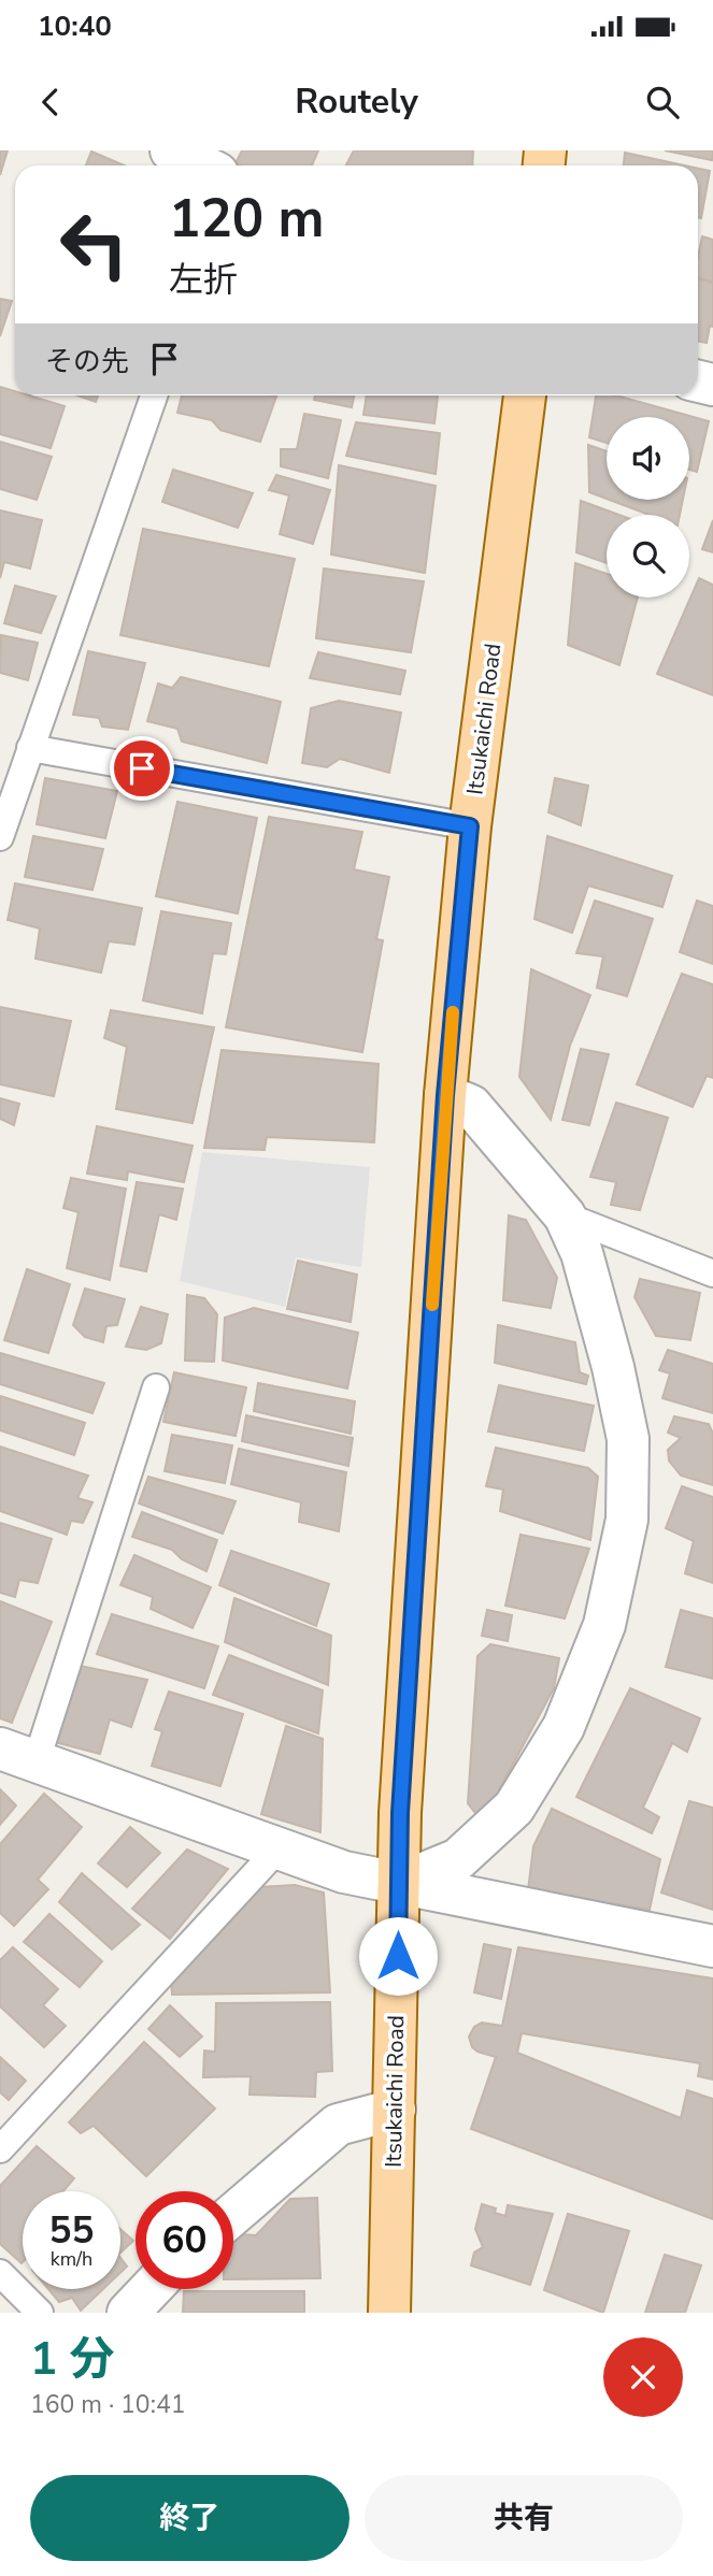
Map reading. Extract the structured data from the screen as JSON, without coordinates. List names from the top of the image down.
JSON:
{
  "streets": {
    "main road": ["Itsukaichi Road"]
  },
  "page": {
    "status": "10:40",
    "header": "Routely",
    "turn": ["120 m", "左折"],
    "then": "その先",
    "speed": "55 km/h",
    "limit": "60",
    "heading": ["1 分", "160 m · 10:41"],
    "buttons": ["終了", "共有"]
  }
}
